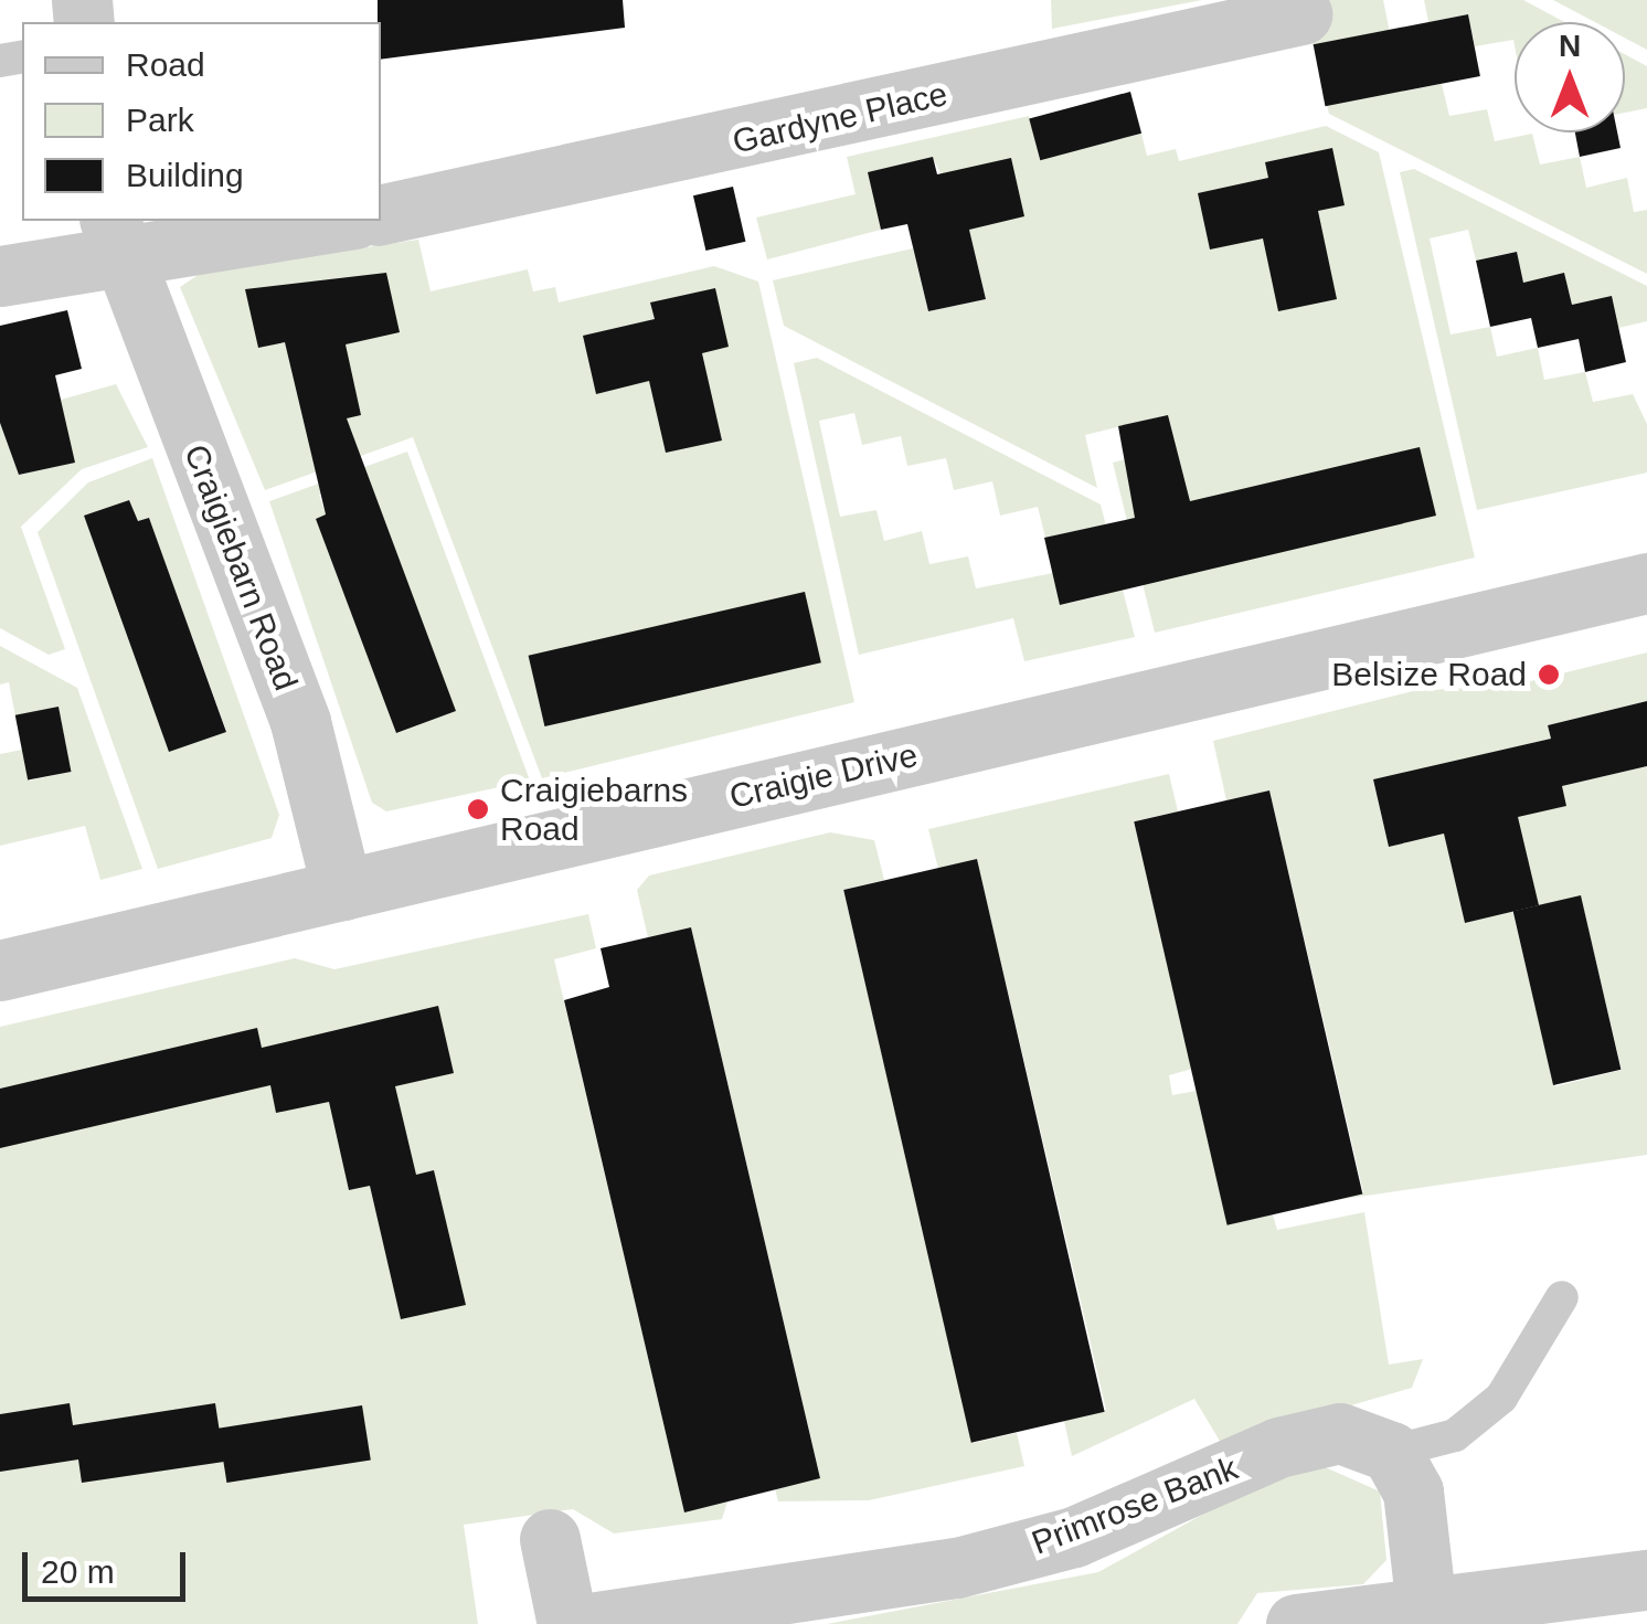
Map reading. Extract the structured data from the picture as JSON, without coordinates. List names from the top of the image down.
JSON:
{
  "streets": {
    "street": [
      "Gardyne Place",
      "Craigiebarn Road",
      "Craigie Drive",
      "Primrose Bank"
    ]
  },
  "crossings": [
    ["Craigiebarn Road", "Craigie Drive"]
  ],
  "places": ["Belsize Road", "Craigiebarns Road"],
  "legend": ["Road", "Park", "Building"],
  "scale_bar": "20 m",
  "north": "top"
}
